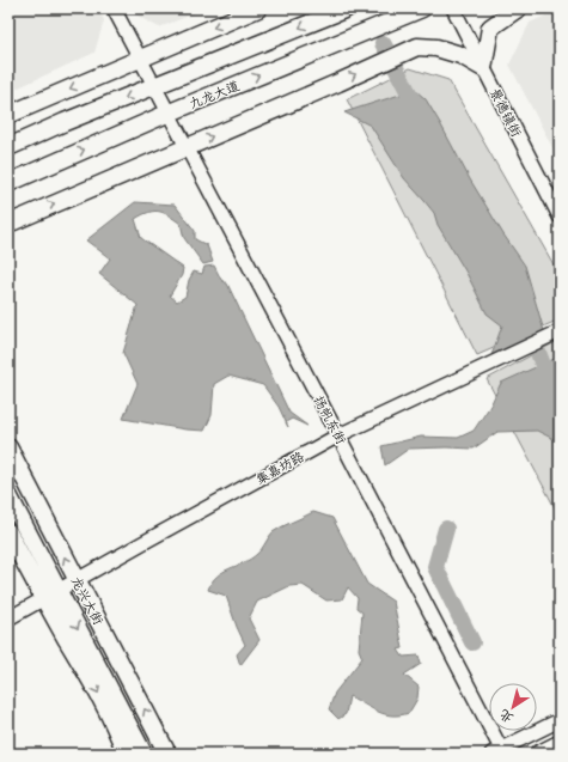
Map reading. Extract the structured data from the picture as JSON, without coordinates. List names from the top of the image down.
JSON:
{
  "streets": {
    "main road": ["九龙大道", "龙兴大街"],
    "street": ["景德镇街", "扬帆东街", "集嘉坊路"]
  },
  "crossings": [
    ["九龙大道", "扬帆东街"],
    ["扬帆东街", "集嘉坊路"],
    ["集嘉坊路", "龙兴大街"]
  ],
  "north": "bottom left"
}
